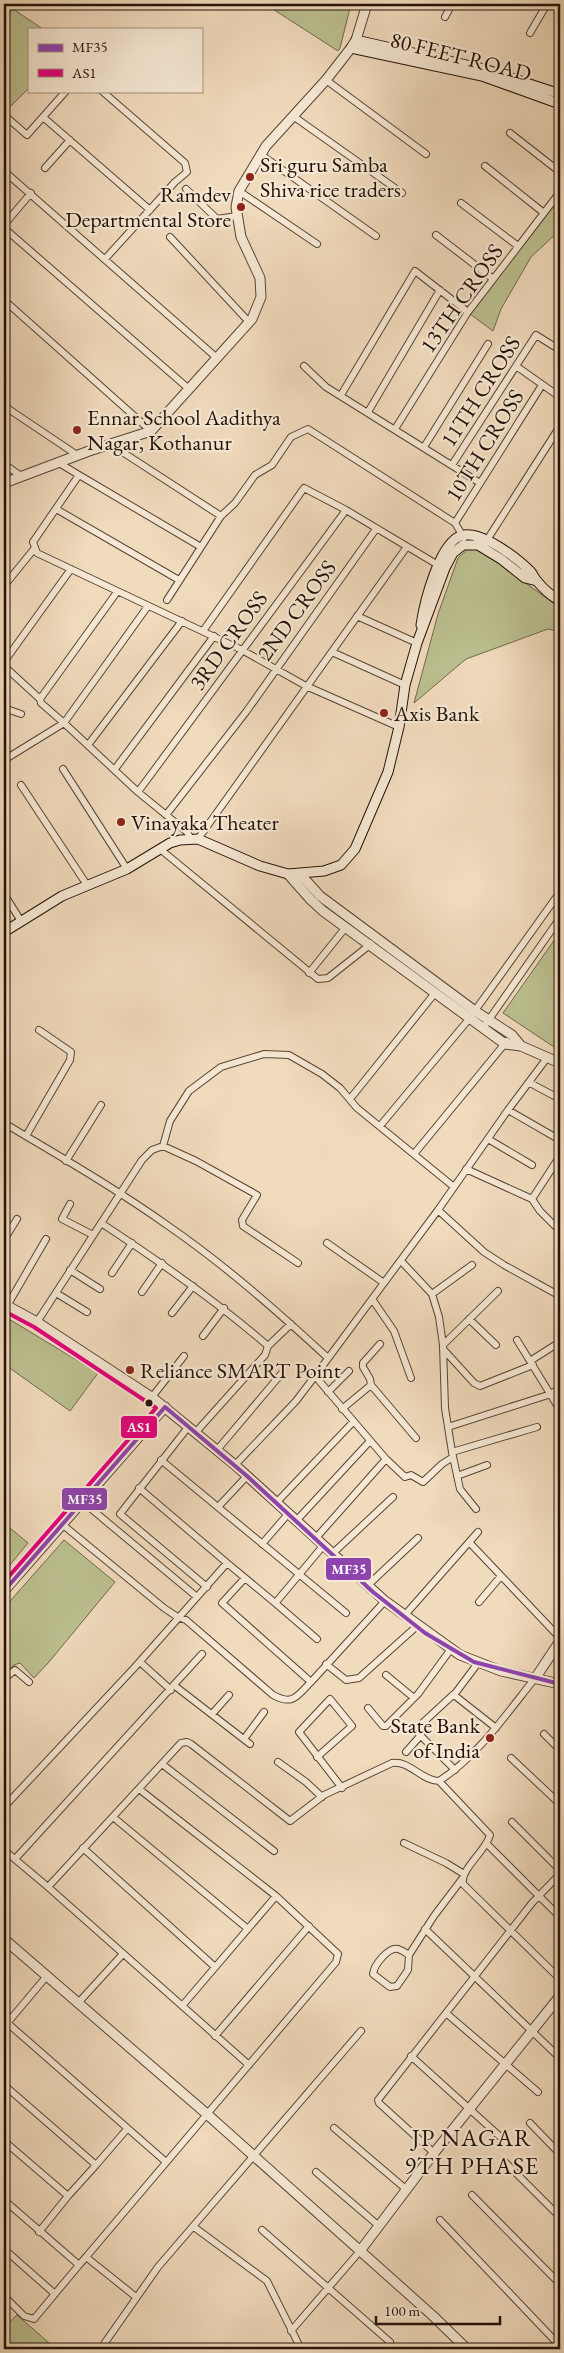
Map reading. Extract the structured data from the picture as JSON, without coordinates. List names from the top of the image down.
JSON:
{
  "streets": {
    "street": [
      "80 FEET ROAD",
      "13TH CROSS",
      "11TH CROSS",
      "10TH CROSS",
      "2ND CROSS",
      "3RD CROSS"
    ]
  },
  "districts": ["JP NAGAR 9TH PHASE"],
  "places": [
    "Sri guru Samba Shiva rice traders",
    "Ramdev Departmental Store",
    "Ennar School Aadithya Nagar, Kothanur",
    "Axis Bank",
    "Vinayaka Theater",
    "Reliance SMART Point",
    "State Bank of India"
  ],
  "lines": ["transit line AS1", "transit line MF35"],
  "legend": ["MF35", "AS1"],
  "scale_bar": "100 m"
}
